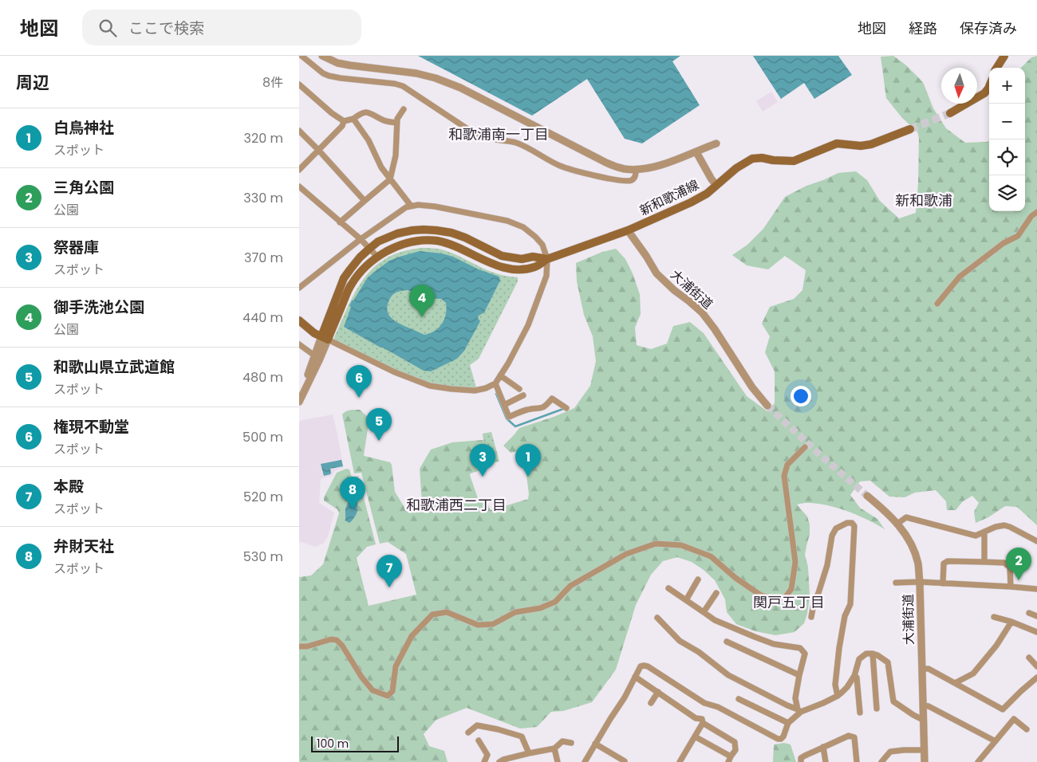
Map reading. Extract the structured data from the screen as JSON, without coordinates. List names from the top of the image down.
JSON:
{
  "streets": {
    "main road": ["新和歌浦線"],
    "street": ["大浦街道"]
  },
  "crossings": [
    ["新和歌浦線", "大浦街道"]
  ],
  "districts": [
    "和歌浦南一丁目",
    "新和歌浦",
    "和歌浦西二丁目",
    "関戸五丁目"
  ],
  "scale_bar": "100 m",
  "north": "bottom",
  "page": {
    "header": "地図",
    "search": "ここで検索",
    "nav": ["地図", "経路", "保存済み"],
    "heading": ["周辺", "8件"],
    "map_buttons": ["+", "−"],
    "list": [
      {
        "mark": "1",
        "name": "白鳥神社",
        "note": "スポット",
        "value": "320 m"
      },
      {
        "mark": "2",
        "name": "三角公園",
        "note": "公園",
        "value": "330 m"
      },
      {
        "mark": "3",
        "name": "祭器庫",
        "note": "スポット",
        "value": "370 m"
      },
      {
        "mark": "4",
        "name": "御手洗池公園",
        "note": "公園",
        "value": "440 m"
      },
      {
        "mark": "5",
        "name": "和歌山県立武道館",
        "note": "スポット",
        "value": "480 m"
      },
      {
        "mark": "6",
        "name": "権現不動堂",
        "note": "スポット",
        "value": "500 m"
      },
      {
        "mark": "7",
        "name": "本殿",
        "note": "スポット",
        "value": "520 m"
      },
      {
        "mark": "8",
        "name": "弁財天社",
        "note": "スポット",
        "value": "530 m"
      }
    ],
    "pins": [
      "4",
      "6",
      "5",
      "1",
      "3",
      "8",
      "2",
      "7"
    ],
    "scale": "100 m"
  }
}
